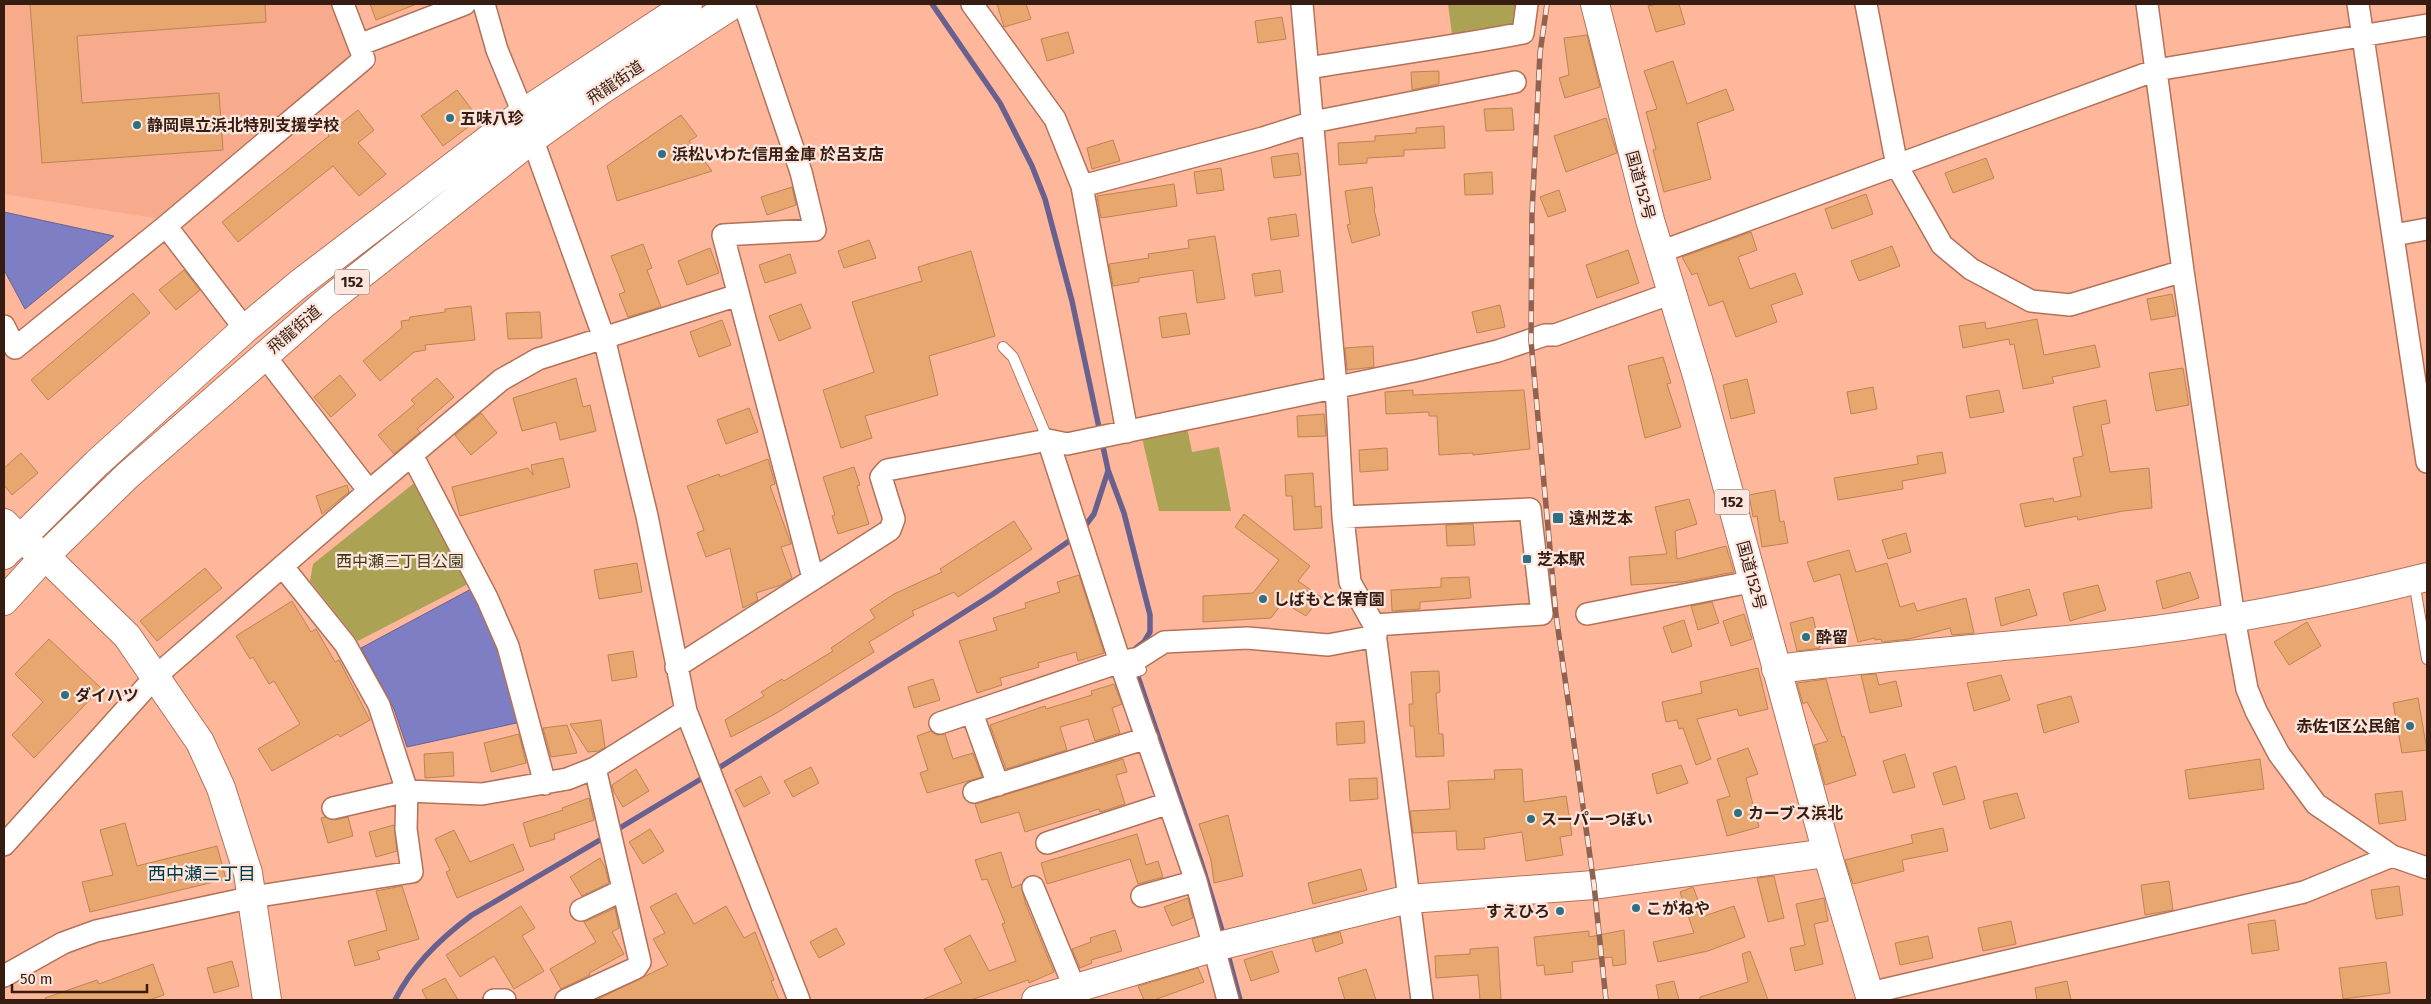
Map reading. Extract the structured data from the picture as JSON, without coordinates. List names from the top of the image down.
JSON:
{
  "streets": {
    "main road": ["飛龍街道", "国道152号", "152"]
  },
  "districts": ["西中瀬三丁目"],
  "parks": ["西中瀬三丁目公園"],
  "places": {
    "other": [
      "五味八珍",
      "静岡県立浜北特別支援学校",
      "浜松いわた信用金庫 於呂支店",
      "しばもと保育園",
      "酔留",
      "ダイハツ",
      "赤佐1区公民館",
      "カーブス浜北",
      "スーパーつぼい",
      "こがねや",
      "すえひろ"
    ],
    "transit": ["遠州芝本", "芝本駅"]
  },
  "scale_bar": "50 m"
}
